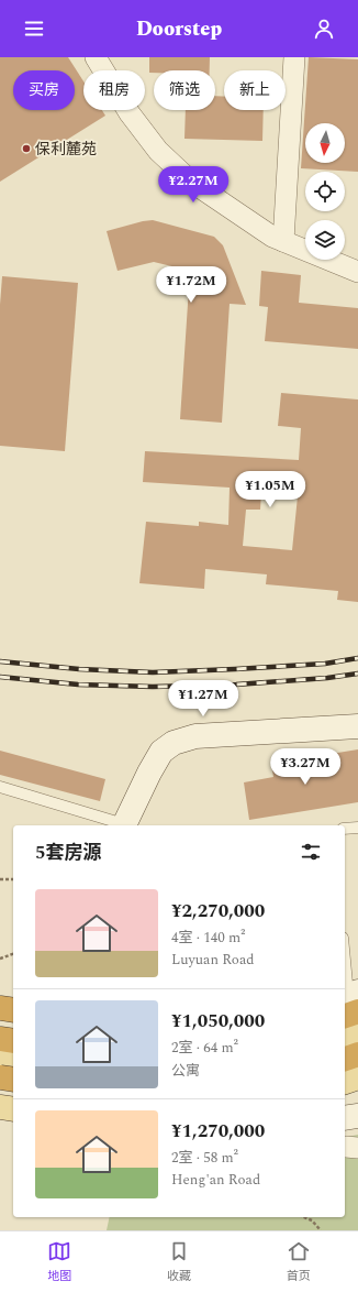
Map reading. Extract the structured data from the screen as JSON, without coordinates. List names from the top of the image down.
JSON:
{
  "places": ["保利麓苑"],
  "north": "bottom",
  "page": {
    "header": "Doorstep",
    "chip": [
      "买房",
      "租房",
      "筛选",
      "新上"
    ],
    "price": [
      "¥2.27M",
      "¥1.72M",
      "¥1.05M",
      "¥1.27M",
      "¥3.27M"
    ],
    "heading": "5套房源",
    "list": [
      {
        "name": "¥2,270,000",
        "note": "4室 · 140 m² · Luyuan Road"
      },
      {
        "name": "¥1,050,000",
        "note": "2室 · 64 m² · 公寓"
      },
      {
        "name": "¥1,270,000",
        "note": "2室 · 58 m² · Heng'an Road"
      }
    ],
    "tabs": ["地图", "收藏", "首页"]
  }
}
